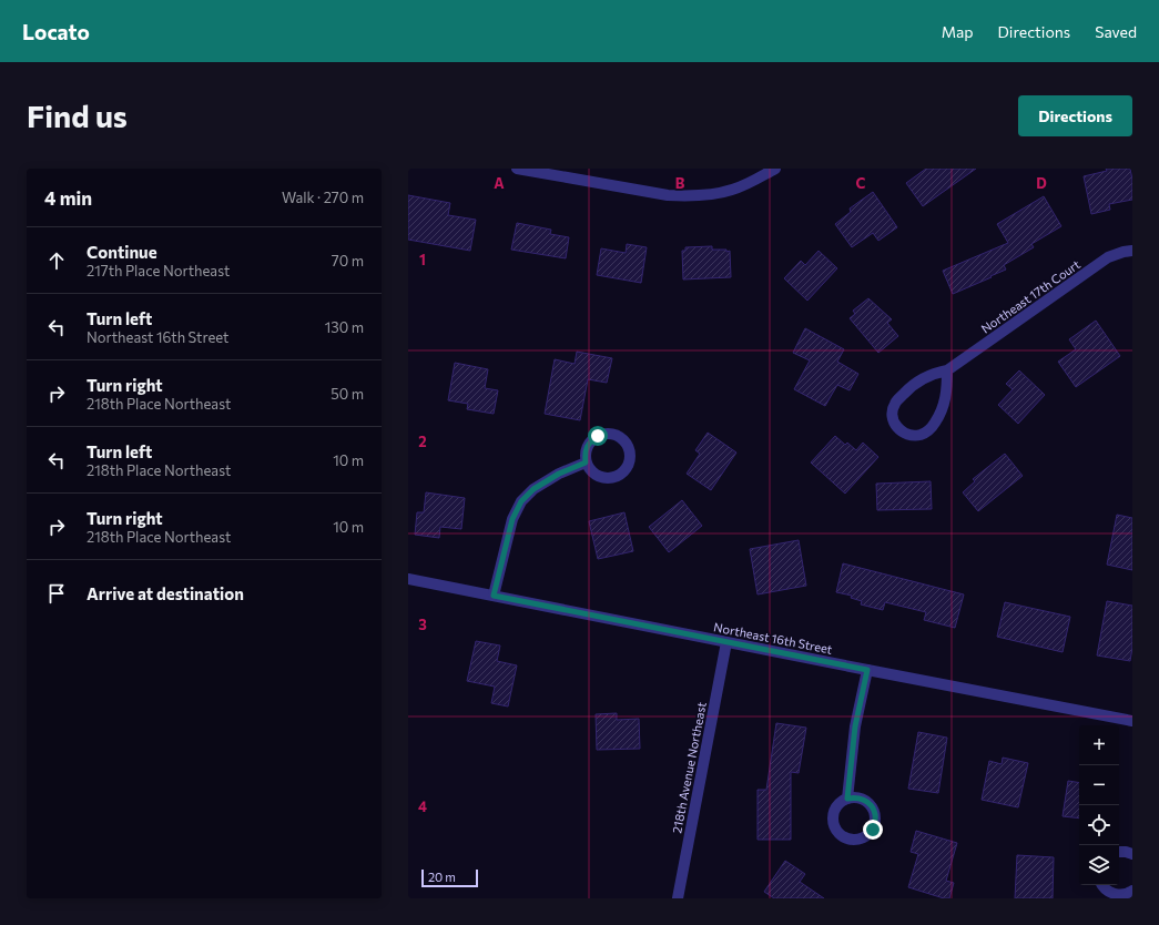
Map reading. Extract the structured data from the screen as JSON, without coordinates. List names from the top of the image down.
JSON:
{
  "streets": {
    "street": ["Northeast 17th Court", "Northeast 16th Street", "218th Avenue Northeast"]
  },
  "crossings": [
    ["Northeast 16th Street", "218th Avenue Northeast"]
  ],
  "scale_bar": "20 m",
  "page": {
    "header": "Locato",
    "nav": ["Map", "Directions", "Saved"],
    "buttons": "Directions",
    "title": "Find us",
    "heading": ["4 min", "Walk · 270 m"],
    "list": [
      ["Continue", "217th Place Northeast", "70 m"],
      ["Turn left", "Northeast 16th Street", "130 m"],
      ["Turn right", "218th Place Northeast", "50 m"],
      ["Turn left", "218th Place Northeast", "10 m"],
      ["Turn right", "218th Place Northeast", "10 m"],
      "Arrive at destination"
    ],
    "map_buttons": ["+", "−"],
    "scale": "20 m"
  },
  "grid": {
    "columns": [
      "A",
      "B",
      "C",
      "D"
    ],
    "rows": [
      "1",
      "2",
      "3",
      "4"
    ]
  }
}
